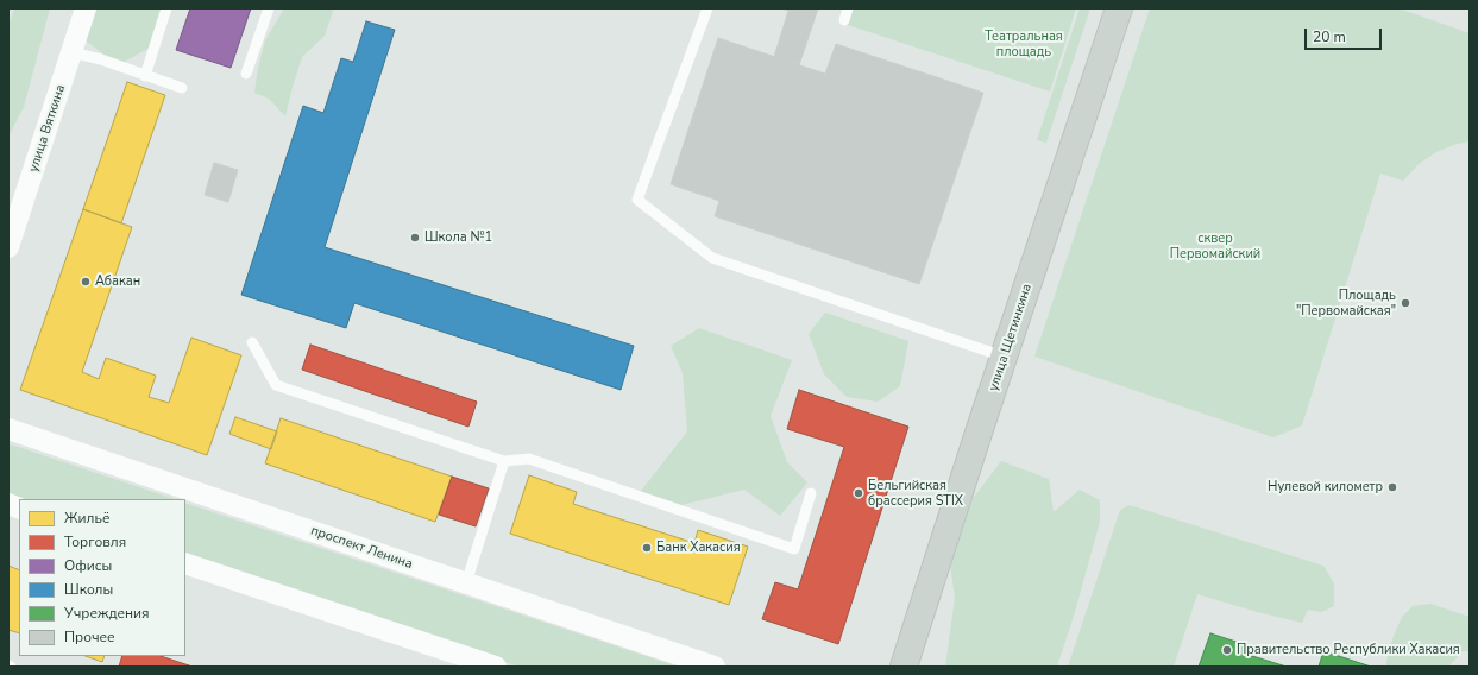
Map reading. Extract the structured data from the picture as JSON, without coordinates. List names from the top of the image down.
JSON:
{
  "streets": {
    "main road": ["улица Щетинкина"],
    "street": ["улица Вяткина", "проспект Ленина"]
  },
  "parks": ["Театральная площадь", "сквер Первомайский"],
  "places": [
    "Школа №1",
    "Абакан",
    "Площадь \"Первомайская\"",
    "Нулевой километр",
    "Бельгийская брассерия STIX",
    "Банк Хакасия",
    "Правительство Республики Хакасия"
  ],
  "legend": [
    "Жильё",
    "Торговля",
    "Офисы",
    "Школы",
    "Учреждения",
    "Прочее"
  ],
  "scale_bar": "20 m"
}
